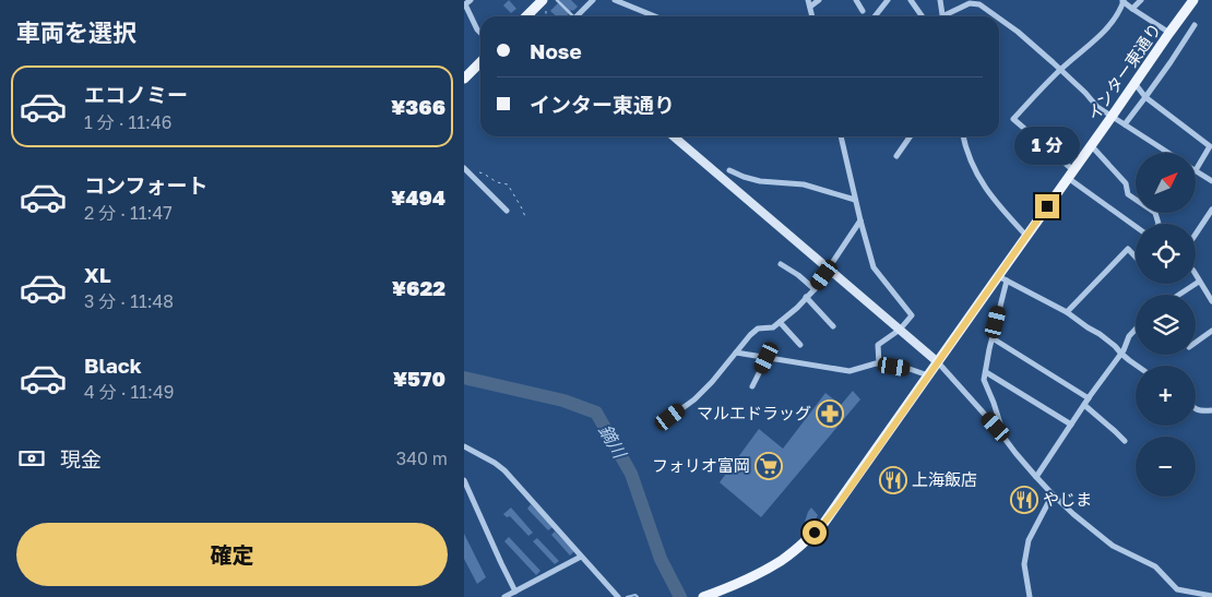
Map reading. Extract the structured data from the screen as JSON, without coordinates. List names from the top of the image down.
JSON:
{
  "streets": {
    "main road": ["インター東通り"]
  },
  "water": ["鏑川"],
  "places": {
    "pharmacy": ["マルエドラッグ"],
    "supermarket": ["フォリオ富岡"],
    "restaurant": ["上海飯店", "やじま"]
  },
  "north": "top right",
  "page": {
    "heading": "車両を選択",
    "banner": ["Nose", "インター東通り"],
    "list": [
      {
        "name": "エコノミー",
        "note": "1 分 · 11:46",
        "value": "¥366"
      },
      {
        "name": "コンフォート",
        "note": "2 分 · 11:47",
        "value": "¥494"
      },
      {
        "name": "XL",
        "note": "3 分 · 11:48",
        "value": "¥622"
      },
      {
        "name": "Black",
        "note": "4 分 · 11:49",
        "value": "¥570"
      }
    ],
    "bubble": "1 分",
    "map_buttons": ["+", "−"],
    "pay": ["現金", "340 m"],
    "buttons": "確定"
  }
}
